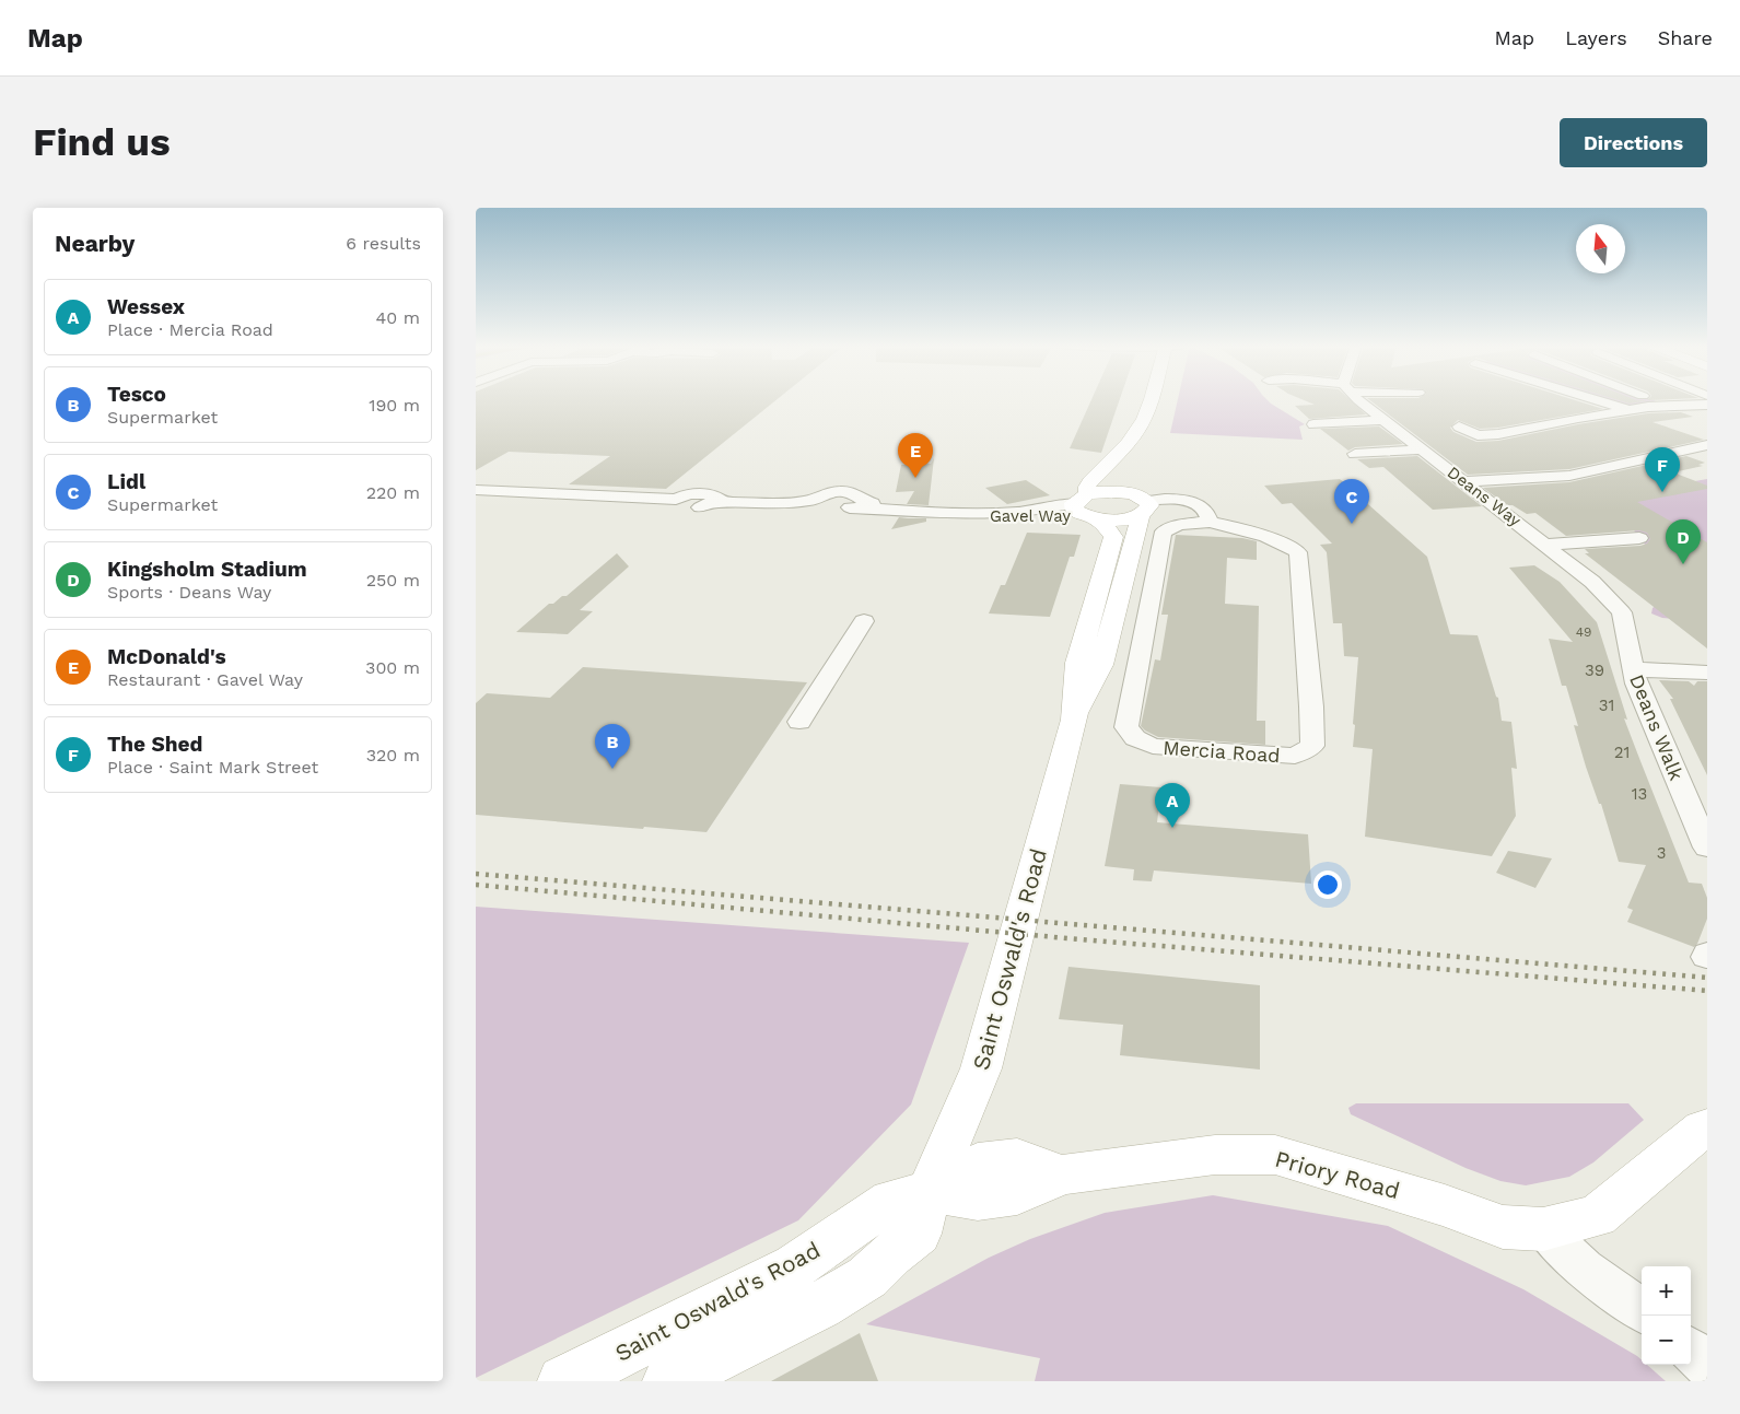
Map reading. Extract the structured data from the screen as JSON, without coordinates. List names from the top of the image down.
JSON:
{
  "streets": {
    "main road": ["Saint Oswald's Road", "Priory Road"],
    "street": [
      "Deans Way",
      "Gavel Way",
      "Deans Walk",
      "Mercia Road"
    ]
  },
  "crossings": [
    ["Deans Way", "Deans Walk"],
    ["Gavel Way", "Saint Oswald's Road"],
    ["Saint Oswald's Road", "Priory Road"]
  ],
  "house_numbers": [
    "49",
    "39",
    "31",
    "21",
    "13",
    "3"
  ],
  "north": "top",
  "page": {
    "header": "Map",
    "nav": ["Map", "Layers", "Share"],
    "buttons": "Directions",
    "title": "Find us",
    "heading": ["Nearby", "6 results"],
    "list": [
      {
        "mark": "A",
        "name": "Wessex",
        "note": "Place · Mercia Road",
        "value": "40 m"
      },
      {
        "mark": "B",
        "name": "Tesco",
        "note": "Supermarket",
        "value": "190 m"
      },
      {
        "mark": "C",
        "name": "Lidl",
        "note": "Supermarket",
        "value": "220 m"
      },
      {
        "mark": "D",
        "name": "Kingsholm Stadium",
        "note": "Sports · Deans Way",
        "value": "250 m"
      },
      {
        "mark": "E",
        "name": "McDonald's",
        "note": "Restaurant · Gavel Way",
        "value": "300 m"
      },
      {
        "mark": "F",
        "name": "The Shed",
        "note": "Place · Saint Mark Street",
        "value": "320 m"
      }
    ],
    "pins": [
      "E",
      "F",
      "C",
      "D",
      "B",
      "A"
    ],
    "map_buttons": ["+", "−"]
  }
}
